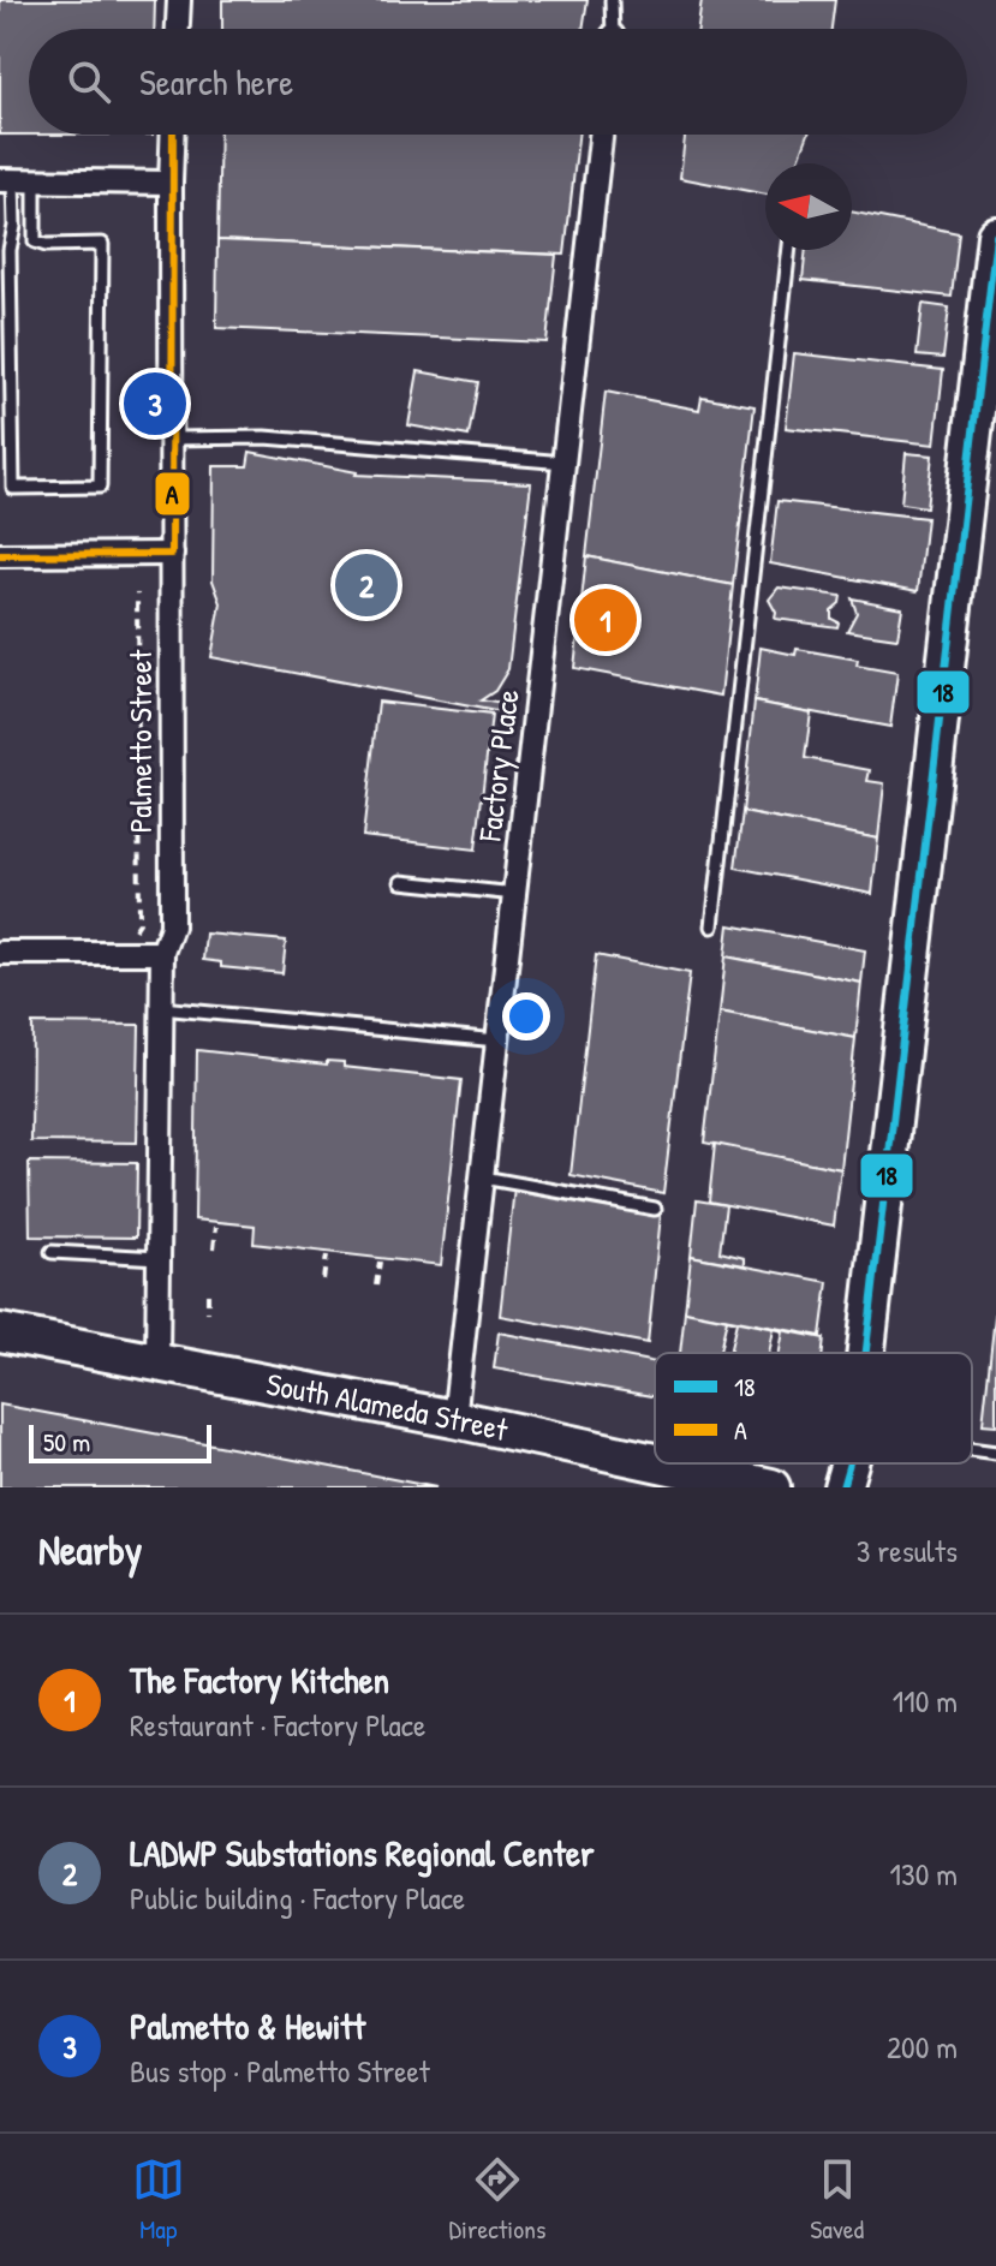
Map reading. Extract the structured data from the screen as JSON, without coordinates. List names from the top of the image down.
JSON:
{
  "streets": {
    "main road": ["South Alameda Street"],
    "street": ["Palmetto Street", "Factory Place"]
  },
  "crossings": [
    ["Palmetto Street", "South Alameda Street"],
    ["Factory Place", "South Alameda Street"]
  ],
  "lines": ["transit line A", "transit line 18"],
  "legend": ["18", "A"],
  "scale_bar": "50 m",
  "north": "left",
  "page": {
    "search": "Search here",
    "pins": ["3", "2", "1"],
    "scale": "50 m",
    "heading": ["Nearby", "3 results"],
    "list": [
      {
        "mark": "1",
        "name": "The Factory Kitchen",
        "note": "Restaurant · Factory Place",
        "value": "110 m"
      },
      {
        "mark": "2",
        "name": "LADWP Substations Regional Center",
        "note": "Public building · Factory Place",
        "value": "130 m"
      },
      {
        "mark": "3",
        "name": "Palmetto & Hewitt",
        "note": "Bus stop · Palmetto Street",
        "value": "200 m"
      }
    ],
    "nav": ["Map", "Directions", "Saved"]
  }
}
